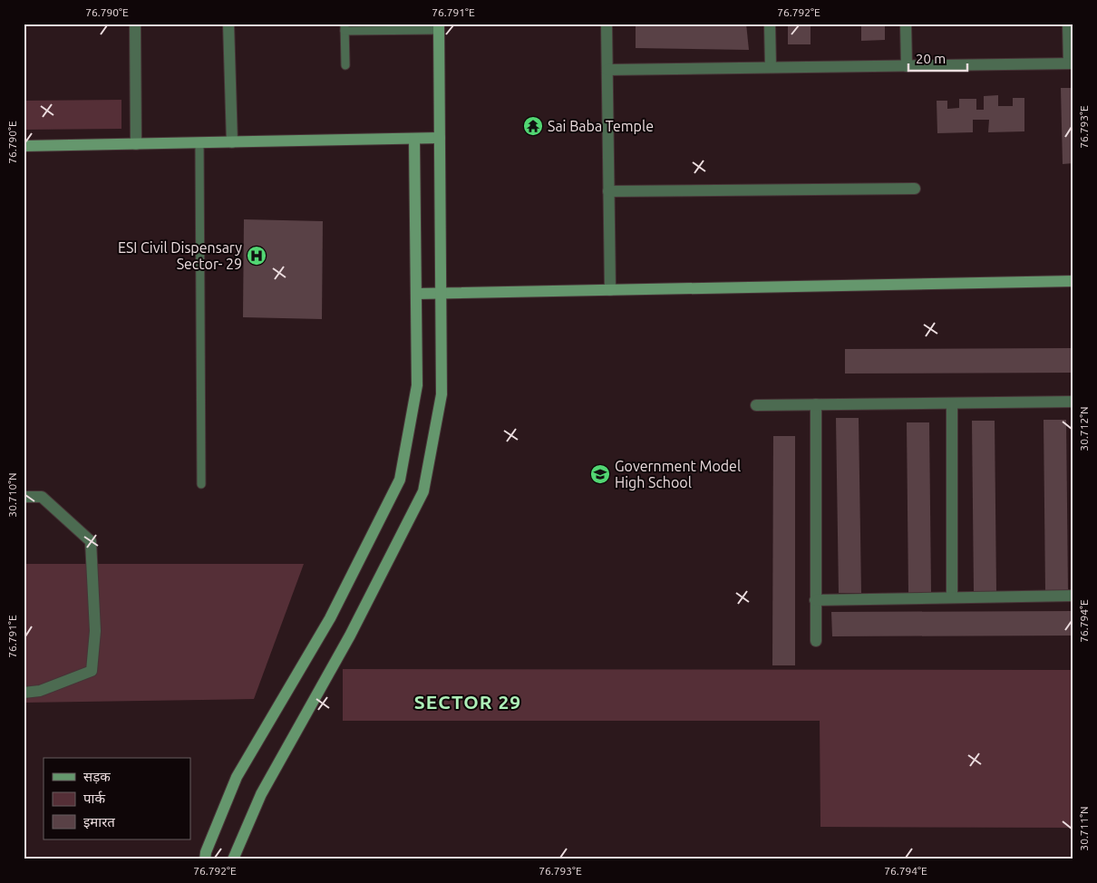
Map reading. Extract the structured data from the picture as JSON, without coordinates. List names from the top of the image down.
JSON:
{
  "districts": ["SECTOR 29"],
  "places": {
    "temple": ["Sai Baba Temple"],
    "hospital": ["ESI Civil Dispensary Sector- 29"],
    "school or university": ["Government Model High School"]
  },
  "legend": ["सड़क", "पार्क", "इमारत"],
  "scale_bar": "20 m",
  "coordinates": [
    "76.790°E",
    "76.791°E",
    "76.792°E",
    "76.793°E",
    "30.712°N",
    "30.710°N",
    "76.794°E",
    "30.711°N"
  ]
}
